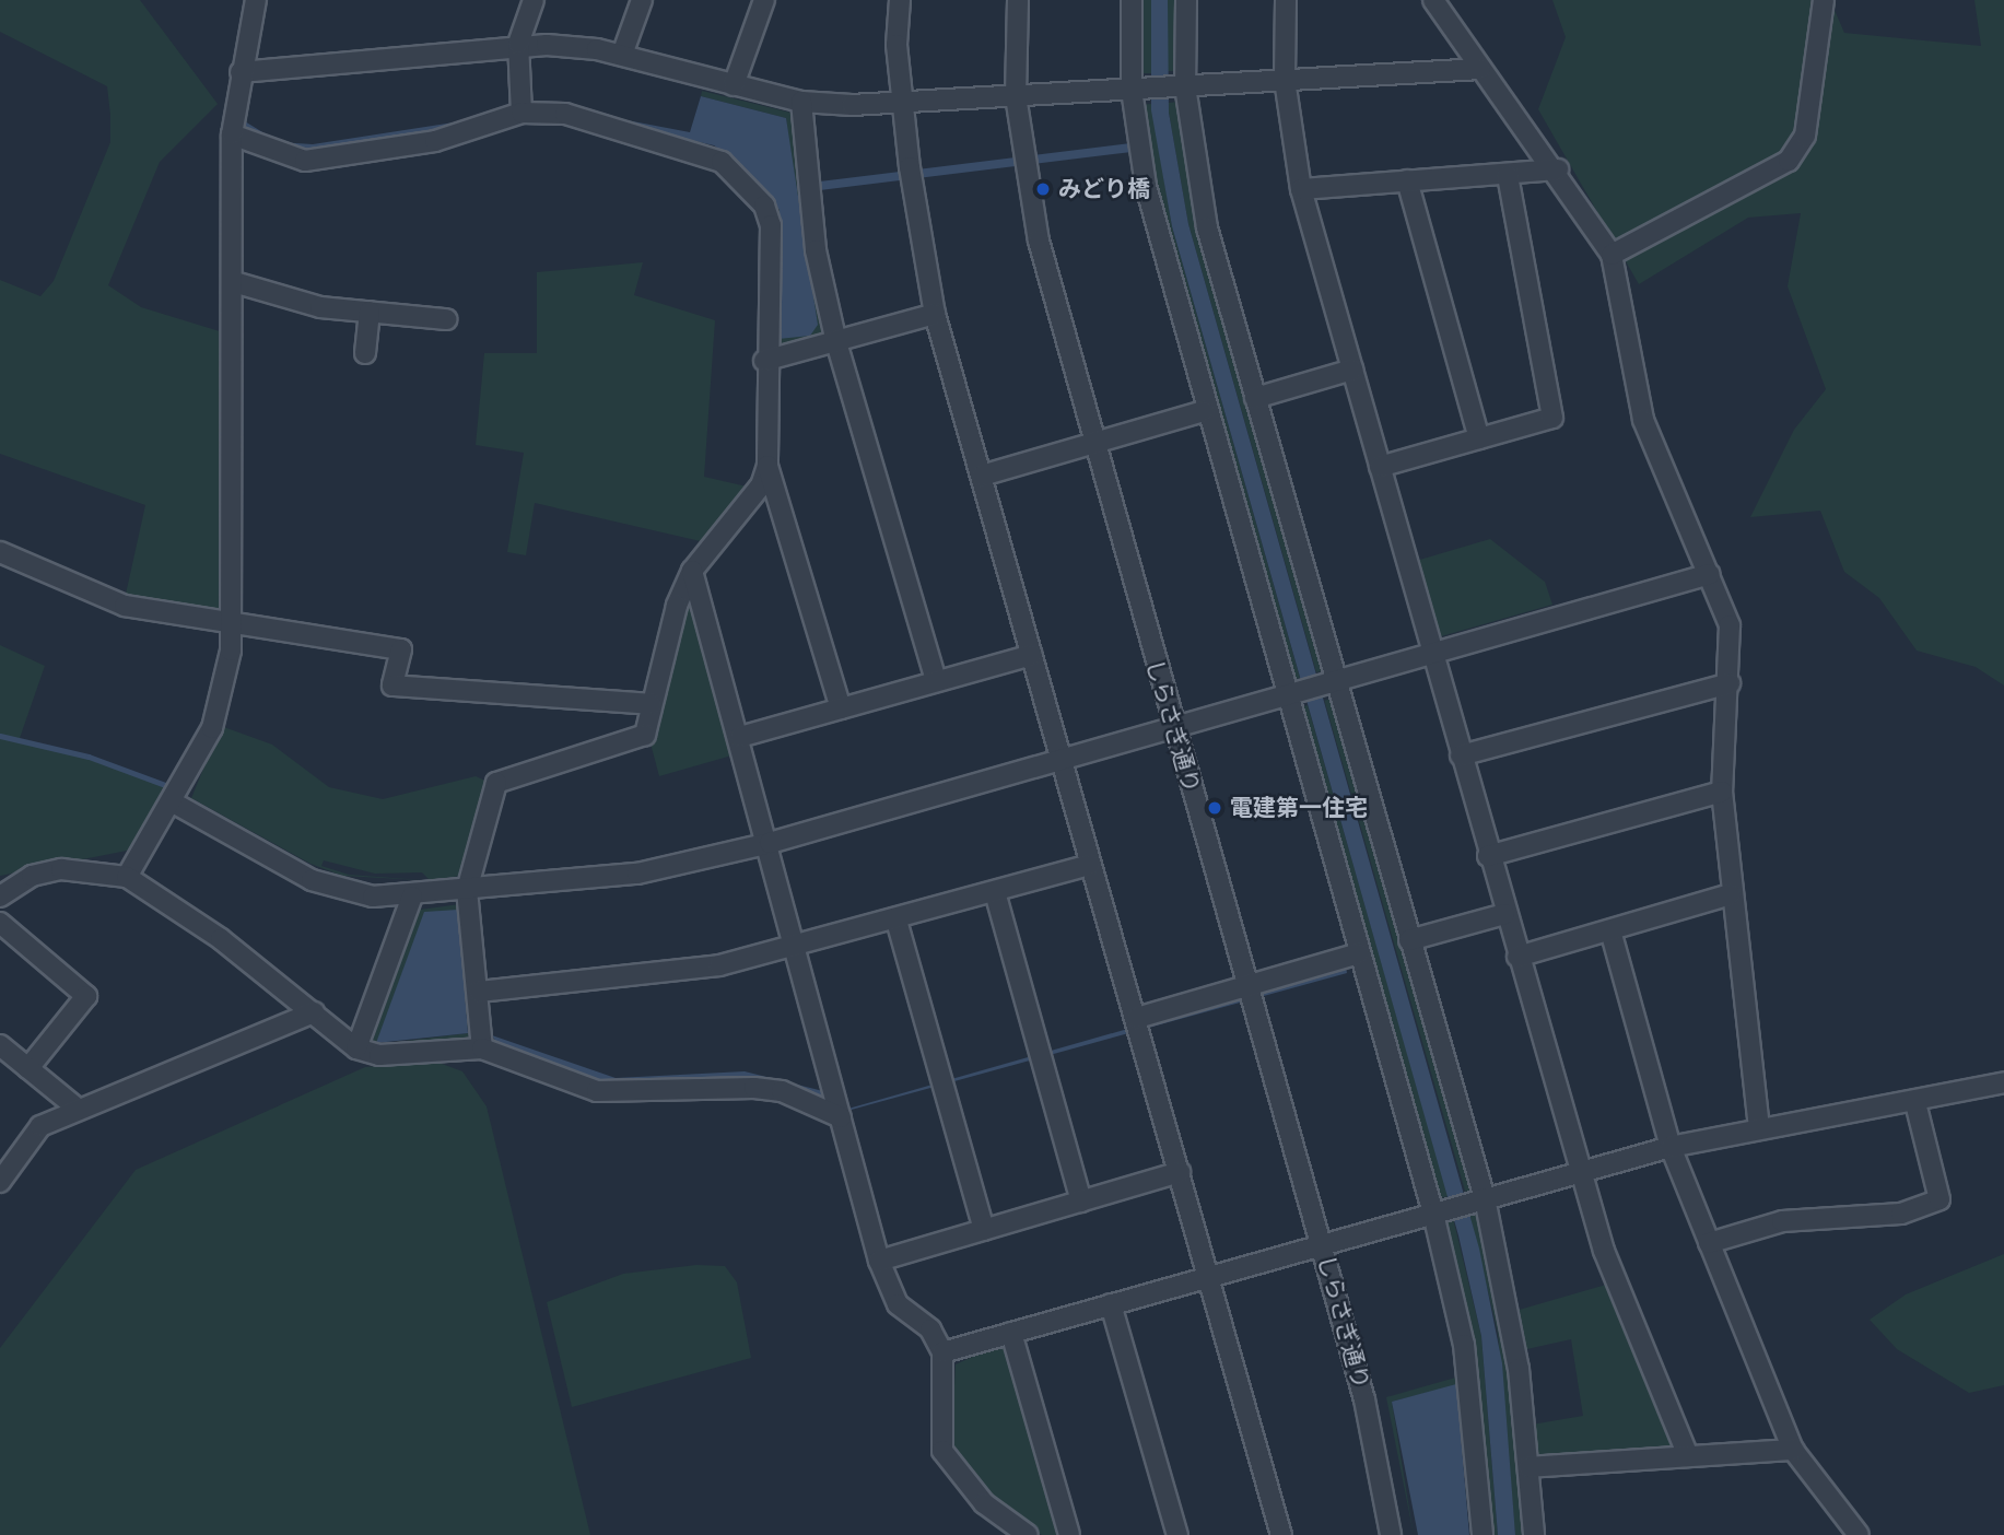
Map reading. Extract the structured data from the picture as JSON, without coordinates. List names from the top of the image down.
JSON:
{
  "streets": {
    "street": ["しらさぎ通り"]
  },
  "places": ["みどり橋", "電建第一住宅"]
}
